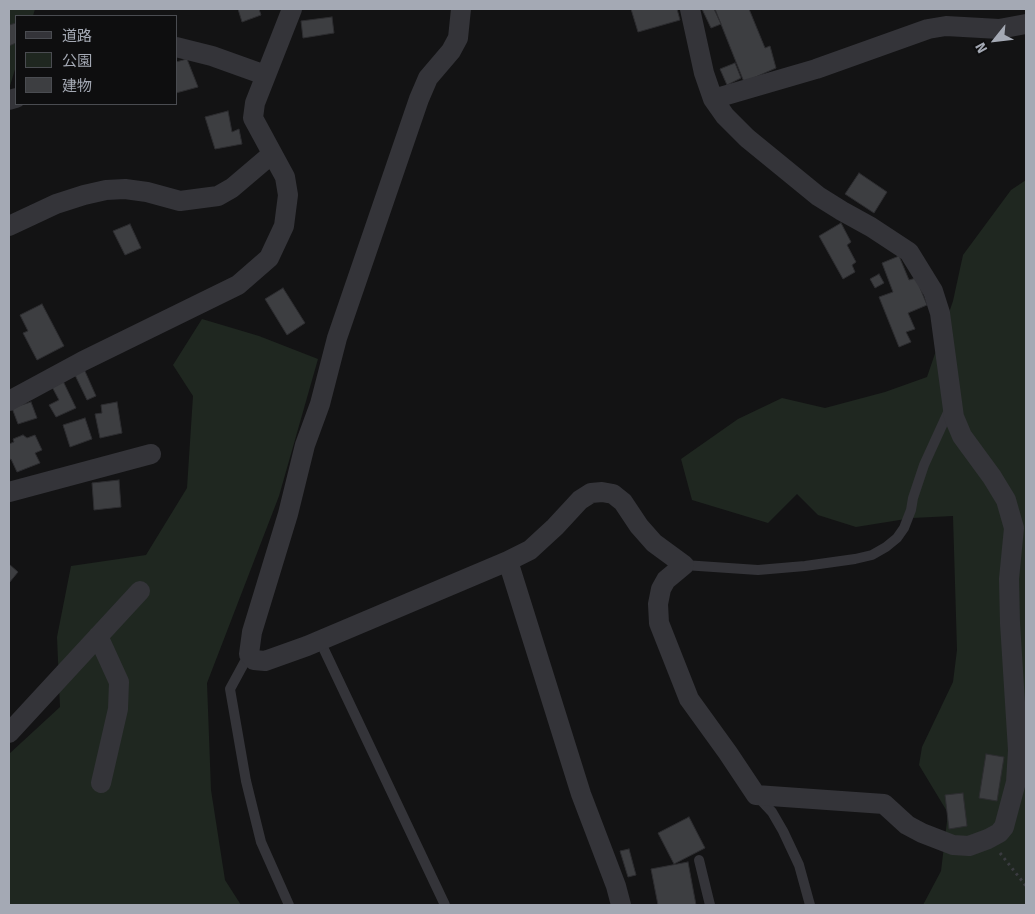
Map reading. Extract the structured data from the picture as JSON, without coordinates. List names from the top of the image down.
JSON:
{
  "legend": ["道路", "公園", "建物"],
  "north": "bottom left"
}
